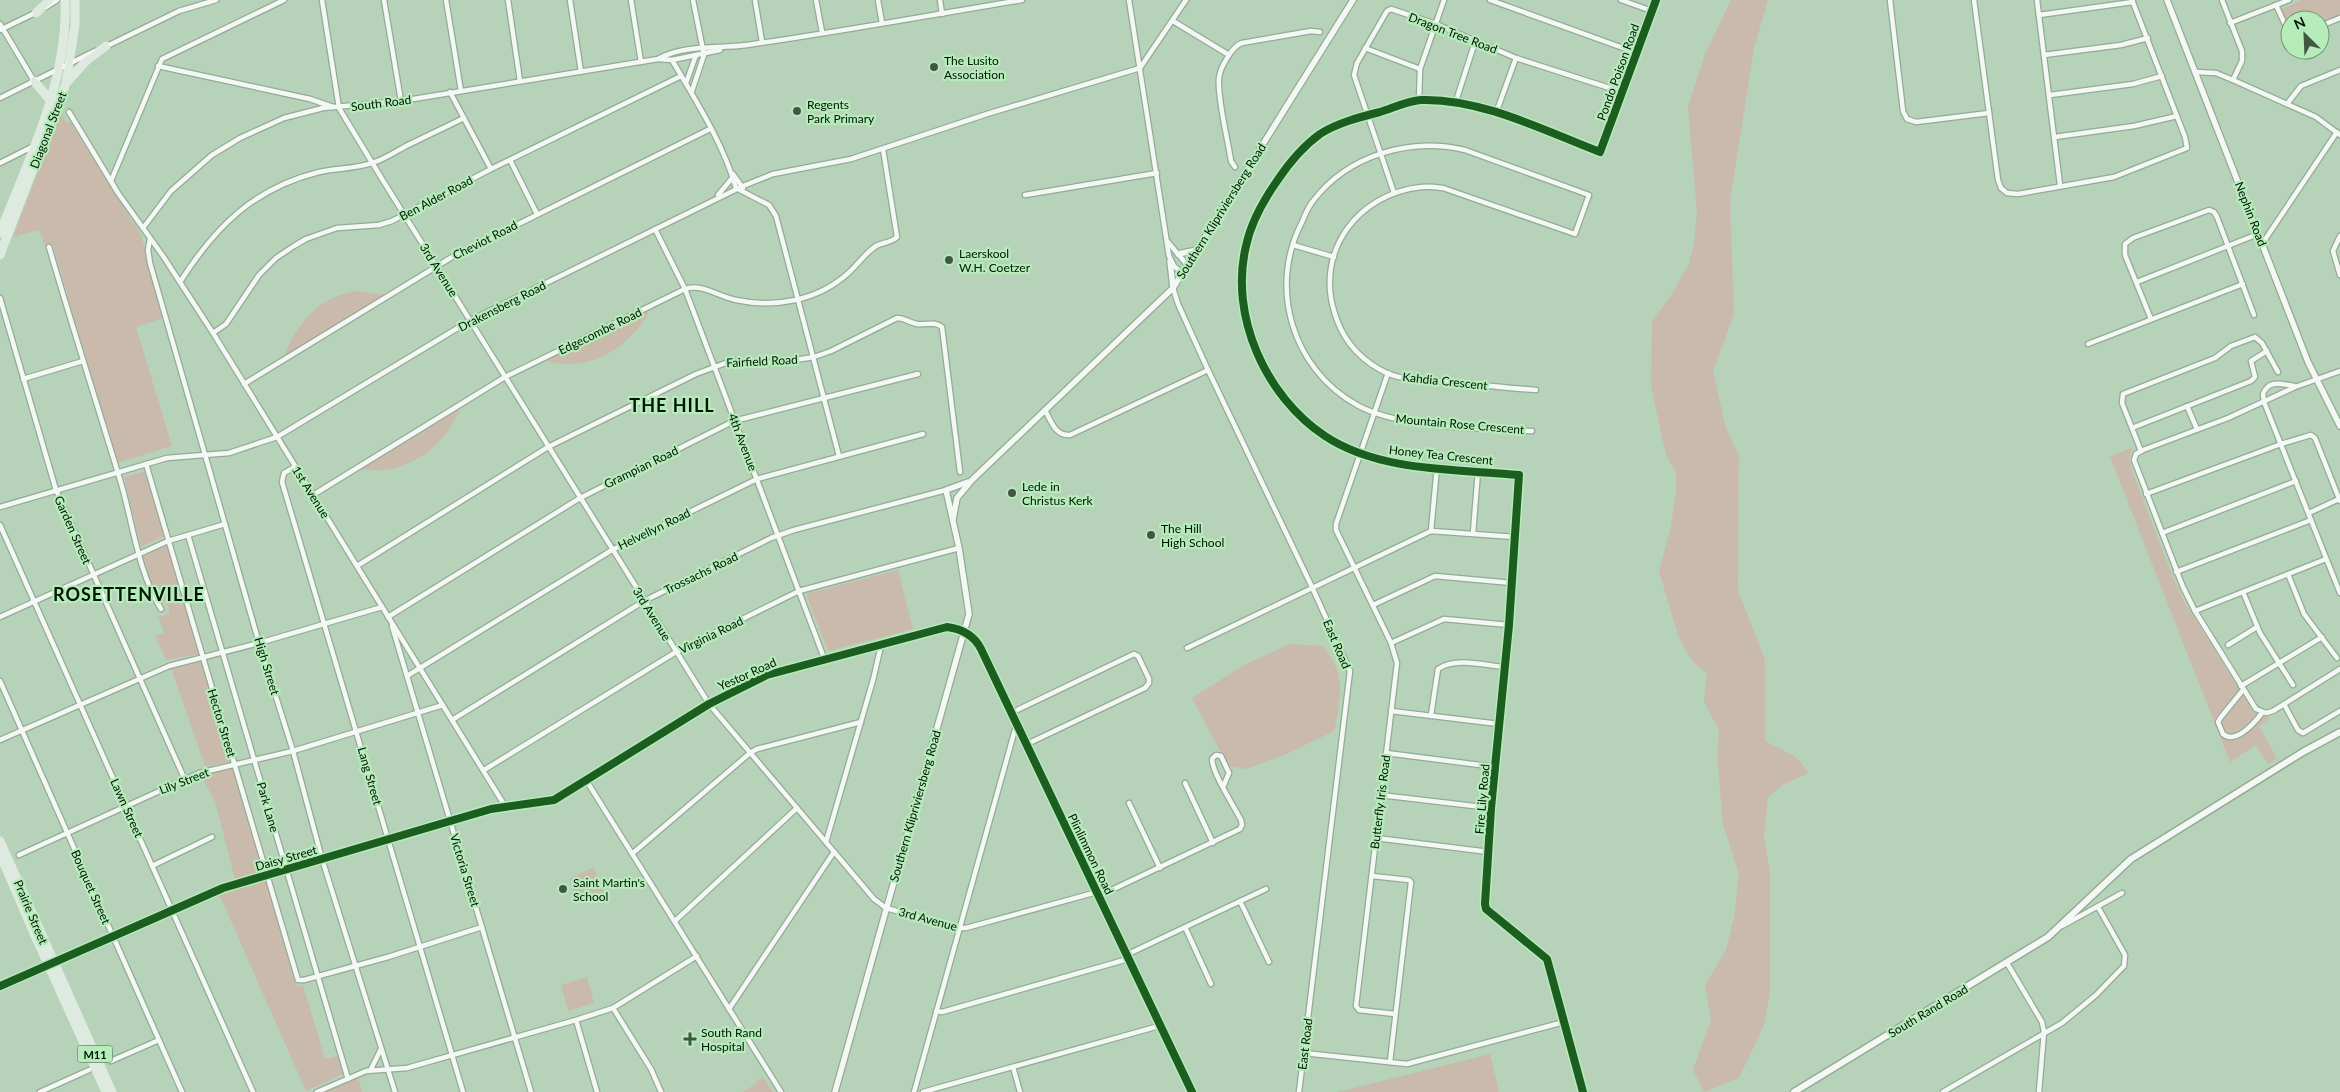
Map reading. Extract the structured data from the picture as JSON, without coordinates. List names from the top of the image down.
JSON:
{
  "streets": {
    "main road": [
      "Diagonal Street",
      "Prairie Street",
      "South Rand Road",
      "M11"
    ],
    "street": [
      "Dragon Tree Road",
      "Pondo Poison Road",
      "South Road",
      "Ben Alder Road",
      "Southern Klipriviersberg Road",
      "Nephin Road",
      "Cheviot Road",
      "3rd Avenue",
      "Drakensberg Road",
      "Edgecombe Road",
      "Fairfield Road",
      "Kahdia Crescent",
      "Mountain Rose Crescent",
      "4th Avenue",
      "Honey Tea Crescent",
      "Grampian Road",
      "1st Avenue",
      "Helvellyn Road",
      "Garden Street",
      "Trossachs Road",
      "Virginia Road",
      "East Road",
      "High Street",
      "Yestor Road",
      "Hector Street",
      "Lang Street",
      "Lily Street",
      "Fire Lily Road",
      "Butterfly Iris Road",
      "Park Lane",
      "Lawn Street",
      "Plinlimmon Road",
      "Daisy Street",
      "Victoria Street",
      "Bouquet Street"
    ]
  },
  "crossings": [
    ["Dragon Tree Road", "Pondo Poison Road"],
    ["Dragon Tree Road", "Kahdia Crescent"],
    ["Dragon Tree Road", "Mountain Rose Crescent"],
    ["Dragon Tree Road", "Honey Tea Crescent"],
    ["Pondo Poison Road", "Honey Tea Crescent"],
    ["South Road", "3rd Avenue"],
    ["South Road", "1st Avenue"],
    ["Ben Alder Road", "3rd Avenue"],
    ["Ben Alder Road", "1st Avenue"],
    ["Southern Klipriviersberg Road", "3rd Avenue"],
    ["Southern Klipriviersberg Road", "Trossachs Road"],
    ["Southern Klipriviersberg Road", "Virginia Road"],
    ["Southern Klipriviersberg Road", "East Road"],
    ["Southern Klipriviersberg Road", "Yestor Road"],
    ["Southern Klipriviersberg Road", "Plinlimmon Road"],
    ["Cheviot Road", "3rd Avenue"],
    ["Cheviot Road", "1st Avenue"],
    ["3rd Avenue", "Drakensberg Road"],
    ["3rd Avenue", "Edgecombe Road"],
    ["3rd Avenue", "Fairfield Road"],
    ["3rd Avenue", "Grampian Road"],
    ["3rd Avenue", "Helvellyn Road"],
    ["3rd Avenue", "Trossachs Road"],
    ["3rd Avenue", "Virginia Road"],
    ["3rd Avenue", "Yestor Road"],
    ["3rd Avenue", "Plinlimmon Road"],
    ["Drakensberg Road", "4th Avenue"],
    ["Drakensberg Road", "1st Avenue"],
    ["Drakensberg Road", "Garden Street"],
    ["Drakensberg Road", "High Street"],
    ["Drakensberg Road", "Hector Street"],
    ["Edgecombe Road", "4th Avenue"],
    ["Edgecombe Road", "1st Avenue"],
    ["Fairfield Road", "4th Avenue"],
    ["Fairfield Road", "1st Avenue"],
    ["Kahdia Crescent", "Mountain Rose Crescent"],
    ["Kahdia Crescent", "Butterfly Iris Road"],
    ["Mountain Rose Crescent", "Butterfly Iris Road"],
    ["4th Avenue", "Grampian Road"],
    ["4th Avenue", "Helvellyn Road"],
    ["4th Avenue", "Trossachs Road"],
    ["4th Avenue", "Virginia Road"],
    ["4th Avenue", "Yestor Road"],
    ["Honey Tea Crescent", "Fire Lily Road"],
    ["Honey Tea Crescent", "Butterfly Iris Road"],
    ["Grampian Road", "1st Avenue"],
    ["Grampian Road", "Victoria Street"],
    ["1st Avenue", "Helvellyn Road"],
    ["1st Avenue", "Trossachs Road"],
    ["1st Avenue", "Virginia Road"],
    ["1st Avenue", "High Street"],
    ["1st Avenue", "Lang Street"],
    ["1st Avenue", "Lily Street"],
    ["1st Avenue", "Daisy Street"],
    ["1st Avenue", "Victoria Street"],
    ["Helvellyn Road", "Victoria Street"],
    ["Garden Street", "Lily Street"],
    ["High Street", "Lily Street"],
    ["High Street", "Daisy Street"],
    ["Yestor Road", "Plinlimmon Road"],
    ["Yestor Road", "Daisy Street"],
    ["Hector Street", "Lily Street"],
    ["Hector Street", "Park Lane"],
    ["Hector Street", "Daisy Street"],
    ["Lang Street", "Lily Street"],
    ["Lang Street", "Daisy Street"],
    ["Lily Street", "Park Lane"],
    ["Lily Street", "Lawn Street"],
    ["Lily Street", "Victoria Street"],
    ["Lily Street", "Bouquet Street"],
    ["Park Lane", "Daisy Street"],
    ["Lawn Street", "Daisy Street"],
    ["Daisy Street", "Victoria Street"],
    ["Daisy Street", "Bouquet Street"],
    ["Daisy Street", "Prairie Street"]
  ],
  "districts": ["THE HILL", "ROSETTENVILLE"],
  "places": {
    "other": [
      "The Lusito Association",
      "Regents Park Primary",
      "Laerskool W.H. Coetzer",
      "Lede in Christus Kerk",
      "The Hill High School",
      "Saint Martin's School"
    ],
    "health": ["South Rand Hospital"]
  },
  "north": "top left"
}
